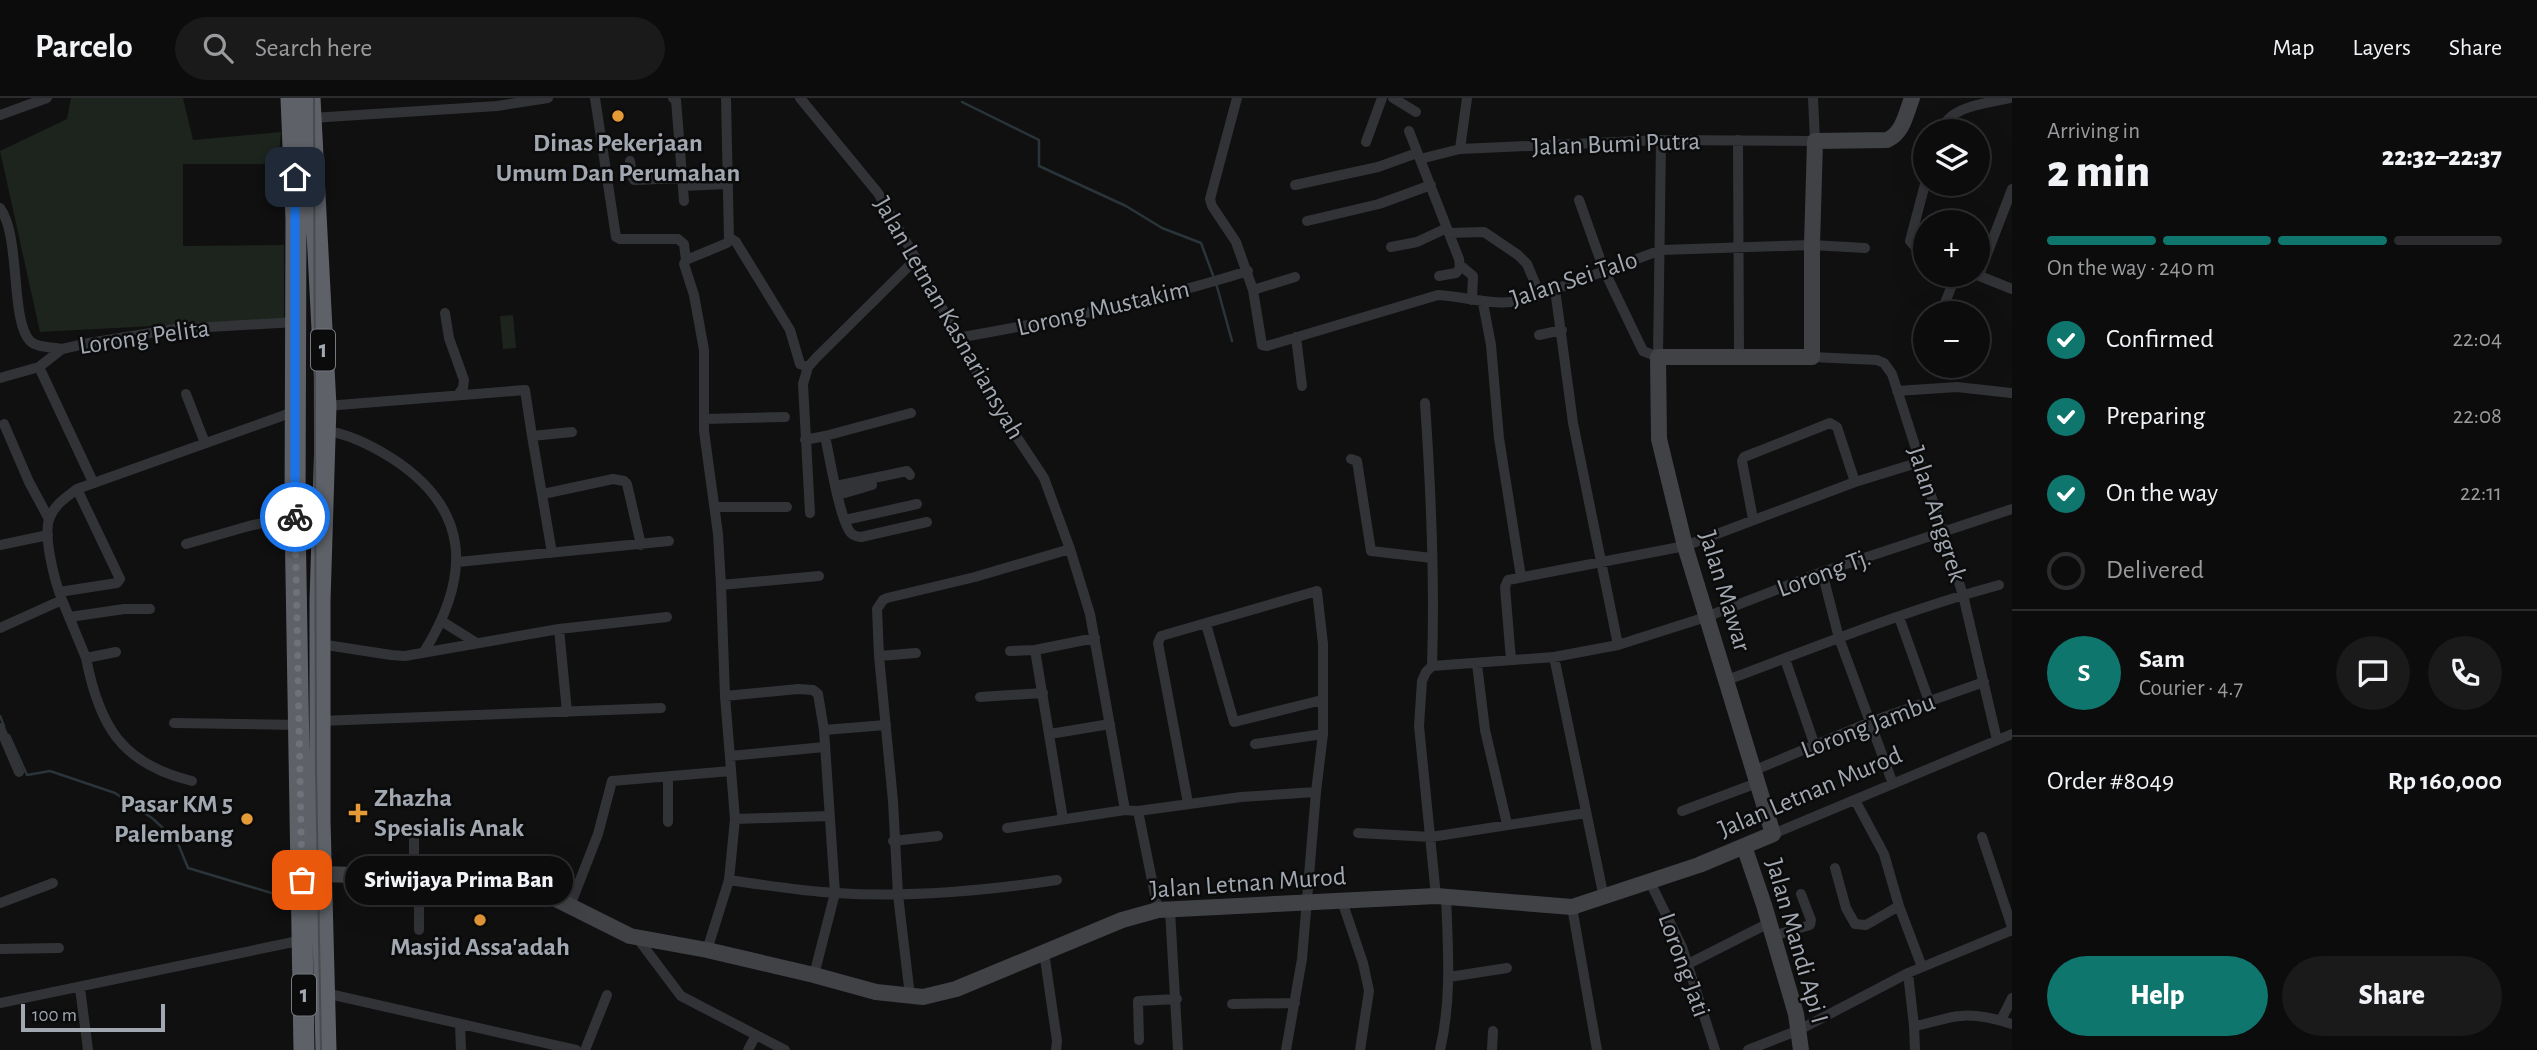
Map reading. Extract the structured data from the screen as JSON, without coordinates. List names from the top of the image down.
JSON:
{
  "streets": {
    "highway": ["1"],
    "street": [
      "Jalan Bumi Putra",
      "Jalan Sei Talo",
      "Lorong Mustakim",
      "Jalan Letnan Kasnariansyah",
      "Lorong Pelita",
      "Jalan Anggrek",
      "Lorong Tj.",
      "Jalan Mawar",
      "Lorong Jambu",
      "Jalan Letnan Murod",
      "Jalan Mandi Api I",
      "Lorong Jati"
    ]
  },
  "crossings": [
    ["Jalan Sei Talo", "Lorong Mustakim"],
    ["Lorong Mustakim", "Jalan Letnan Kasnariansyah"],
    ["Lorong Pelita", "1"],
    ["1", "Jalan Letnan Murod"],
    ["Jalan Anggrek", "Lorong Tj."],
    ["Jalan Anggrek", "Lorong Jambu"],
    ["Jalan Anggrek", "Jalan Letnan Murod"],
    ["Lorong Tj.", "Jalan Mawar"],
    ["Jalan Mawar", "Lorong Jambu"],
    ["Jalan Mawar", "Jalan Letnan Murod"],
    ["Jalan Letnan Murod", "Jalan Mandi Api I"],
    ["Jalan Letnan Murod", "Lorong Jati"]
  ],
  "places": {
    "other": [
      "Dinas Pekerjaan Umum Dan Perumahan",
      "Pasar KM 5 Palembang",
      "Sriwijaya Prima Ban",
      "Masjid Assa'adah"
    ],
    "health": ["Zhazha Spesialis Anak"]
  },
  "scale_bar": "100 m",
  "page": {
    "header": "Parcelo",
    "search": "Search here",
    "nav": ["Map", "Layers", "Share"],
    "heading": ["2 min", "Arriving in", "22:32–22:37"],
    "panel": [
      "Sam",
      "Courier · 4.7",
      "Order #8049",
      "Rp 160,000"
    ],
    "map_buttons": ["+", "−"],
    "bar": "On the way · 240 m",
    "list": [
      ["Confirmed", "22:04"],
      ["Preparing", "22:08"],
      ["On the way", "22:11"],
      "Delivered"
    ],
    "round": "S",
    "bubble": "Sriwijaya Prima Ban",
    "buttons": ["Help", "Share"],
    "scale": "100 m"
  }
}
